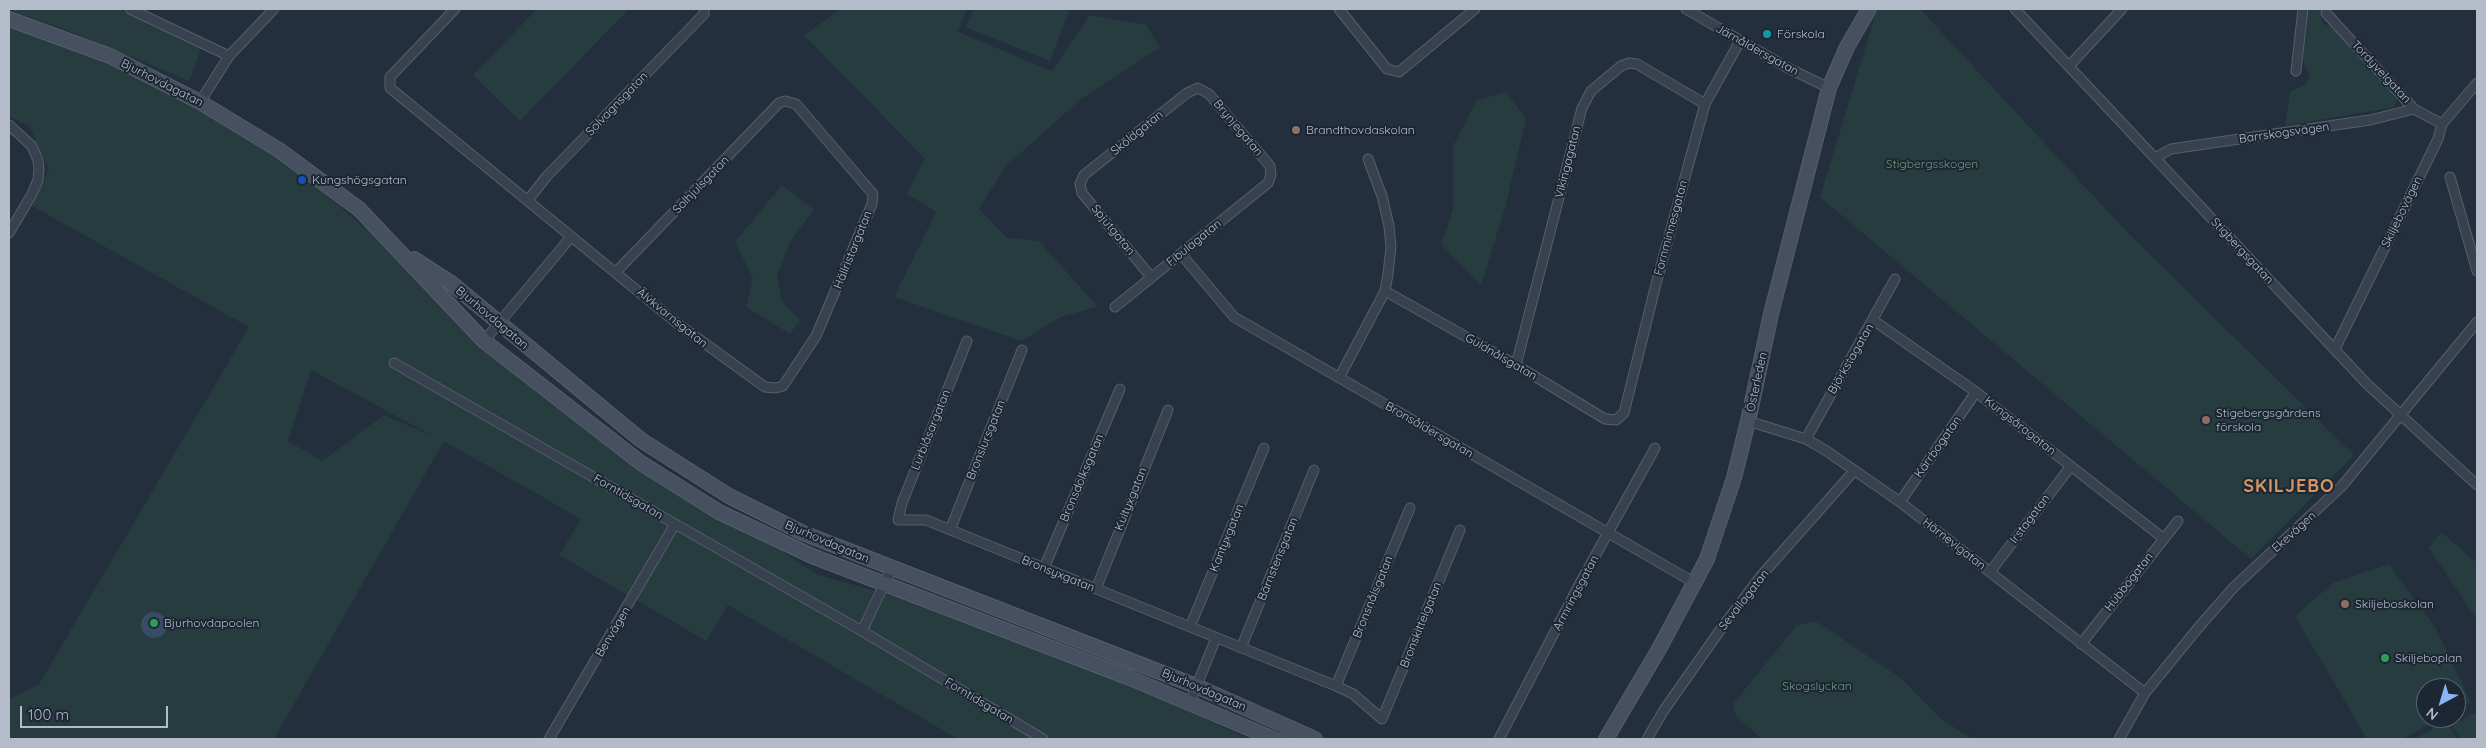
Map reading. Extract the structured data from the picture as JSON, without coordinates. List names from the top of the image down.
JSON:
{
  "streets": {
    "main road": ["Bjurhovdagatan", "Österleden"],
    "street": [
      "Järnåldersgatan",
      "Tordyvelgatan",
      "Solvagnsgatan",
      "Brynjegatan",
      "Sköldgatan",
      "Barrskogsvägen",
      "Vikingagatan",
      "Solhjulsgatan",
      "Skiljebovägen",
      "Fornminnesgatan",
      "Spjutgatan",
      "Fibulagatan",
      "Hällristargatan",
      "Stigbergsgatan",
      "Älvkvarnsgatan",
      "Guldnålsgatan",
      "Björkstagatan",
      "Kungsåragatan",
      "Lurblåsargatan",
      "Bronsåldersgatan",
      "Bronslursgatan",
      "Kärrbogatan",
      "Bronsdolksgatan",
      "Forntidsgatan",
      "Kultyxgatan",
      "Irstagatan",
      "Ekevägen",
      "Kantyxgatan",
      "Härnevigatan",
      "Bärnstensgatan",
      "Bronsyxgatan",
      "Hubbogatan",
      "Armringsgatan",
      "Bronsnålsgatan",
      "Sevallagatan",
      "Bronskittelgatan",
      "Benvägen"
    ]
  },
  "crossings": [
    ["Järnåldersgatan", "Fornminnesgatan"],
    ["Järnåldersgatan", "Österleden"],
    ["Tordyvelgatan", "Barrskogsvägen"],
    ["Tordyvelgatan", "Skiljebovägen"],
    ["Solvagnsgatan", "Älvkvarnsgatan"],
    ["Brynjegatan", "Sköldgatan"],
    ["Brynjegatan", "Fibulagatan"],
    ["Sköldgatan", "Spjutgatan"],
    ["Barrskogsvägen", "Stigbergsgatan"],
    ["Vikingagatan", "Fornminnesgatan"],
    ["Vikingagatan", "Guldnålsgatan"],
    ["Solhjulsgatan", "Hällristargatan"],
    ["Solhjulsgatan", "Älvkvarnsgatan"],
    ["Skiljebovägen", "Stigbergsgatan"],
    ["Fornminnesgatan", "Guldnålsgatan"],
    ["Spjutgatan", "Fibulagatan"],
    ["Fibulagatan", "Bronsåldersgatan"],
    ["Hällristargatan", "Älvkvarnsgatan"],
    ["Stigbergsgatan", "Ekevägen"],
    ["Björkstagatan", "Kungsåragatan"],
    ["Björkstagatan", "Härnevigatan"],
    ["Österleden", "Bronsåldersgatan"],
    ["Österleden", "Härnevigatan"],
    ["Kungsåragatan", "Kärrbogatan"],
    ["Kungsåragatan", "Irstagatan"],
    ["Kungsåragatan", "Hubbogatan"],
    ["Lurblåsargatan", "Bronsyxgatan"],
    ["Bronsåldersgatan", "Armringsgatan"],
    ["Bronslursgatan", "Bronsyxgatan"],
    ["Kärrbogatan", "Härnevigatan"],
    ["Bronsdolksgatan", "Bronsyxgatan"],
    ["Forntidsgatan", "Benvägen"],
    ["Kultyxgatan", "Bronsyxgatan"],
    ["Irstagatan", "Härnevigatan"],
    ["Ekevägen", "Härnevigatan"],
    ["Kantyxgatan", "Bronsyxgatan"],
    ["Härnevigatan", "Hubbogatan"],
    ["Härnevigatan", "Sevallagatan"],
    ["Bärnstensgatan", "Bronsyxgatan"],
    ["Bronsyxgatan", "Bronsnålsgatan"],
    ["Bronsyxgatan", "Bronskittelgatan"]
  ],
  "districts": ["SKILJEBO"],
  "parks": ["Stigbergsskogen", "Skogslyckan"],
  "places": [
    "Förskola",
    "Brandthovdaskolan",
    "Kungshögsgatan",
    "Stigebergsgårdens förskola",
    "Skiljeboskolan",
    "Bjurhovdapoolen",
    "Skiljeboplan"
  ],
  "scale_bar": "100 m",
  "north": "bottom left"
}
